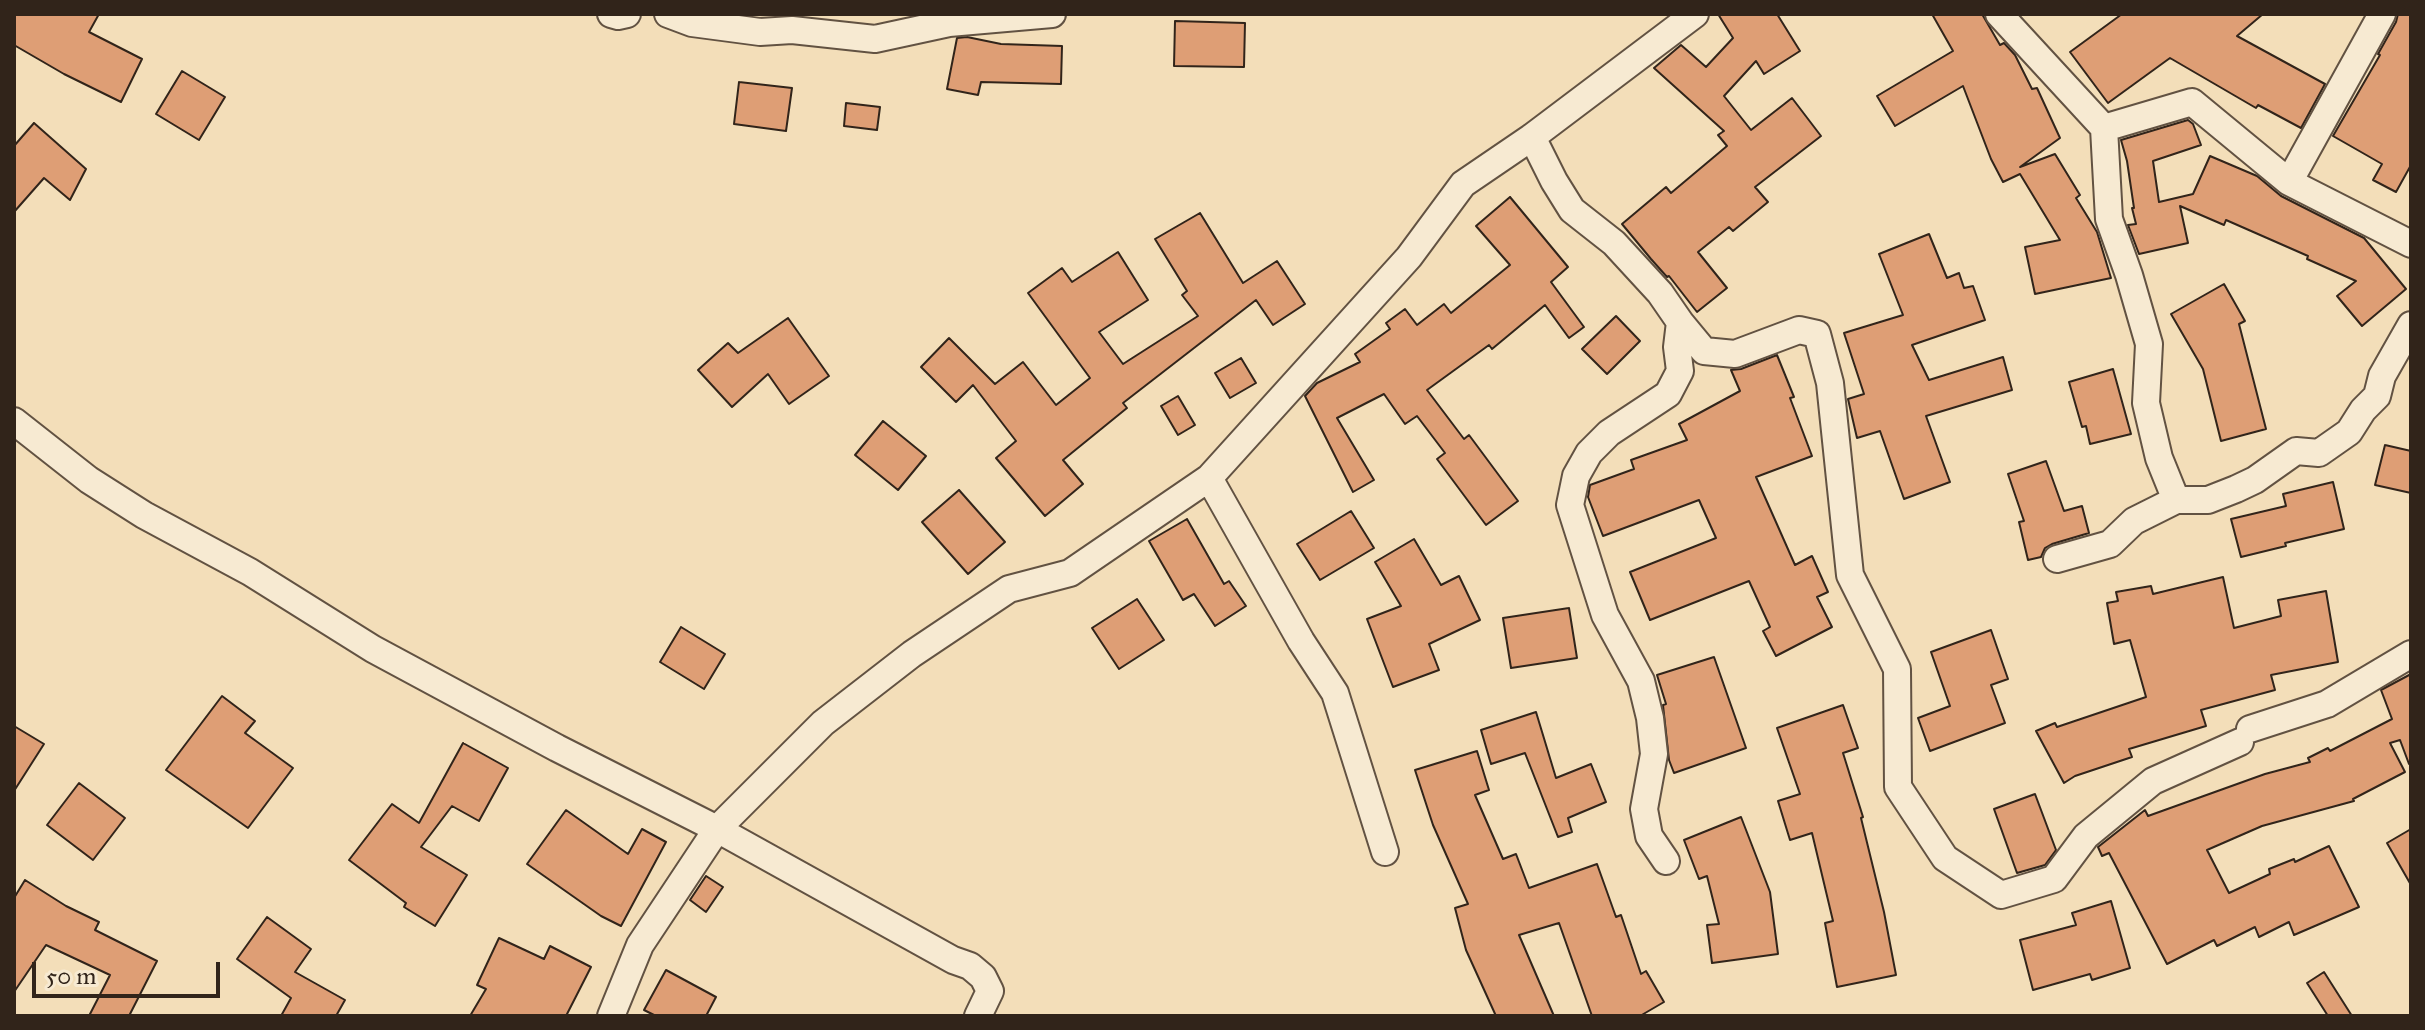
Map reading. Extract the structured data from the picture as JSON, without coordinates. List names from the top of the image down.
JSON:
{
  "scale_bar": "50 m"
}
